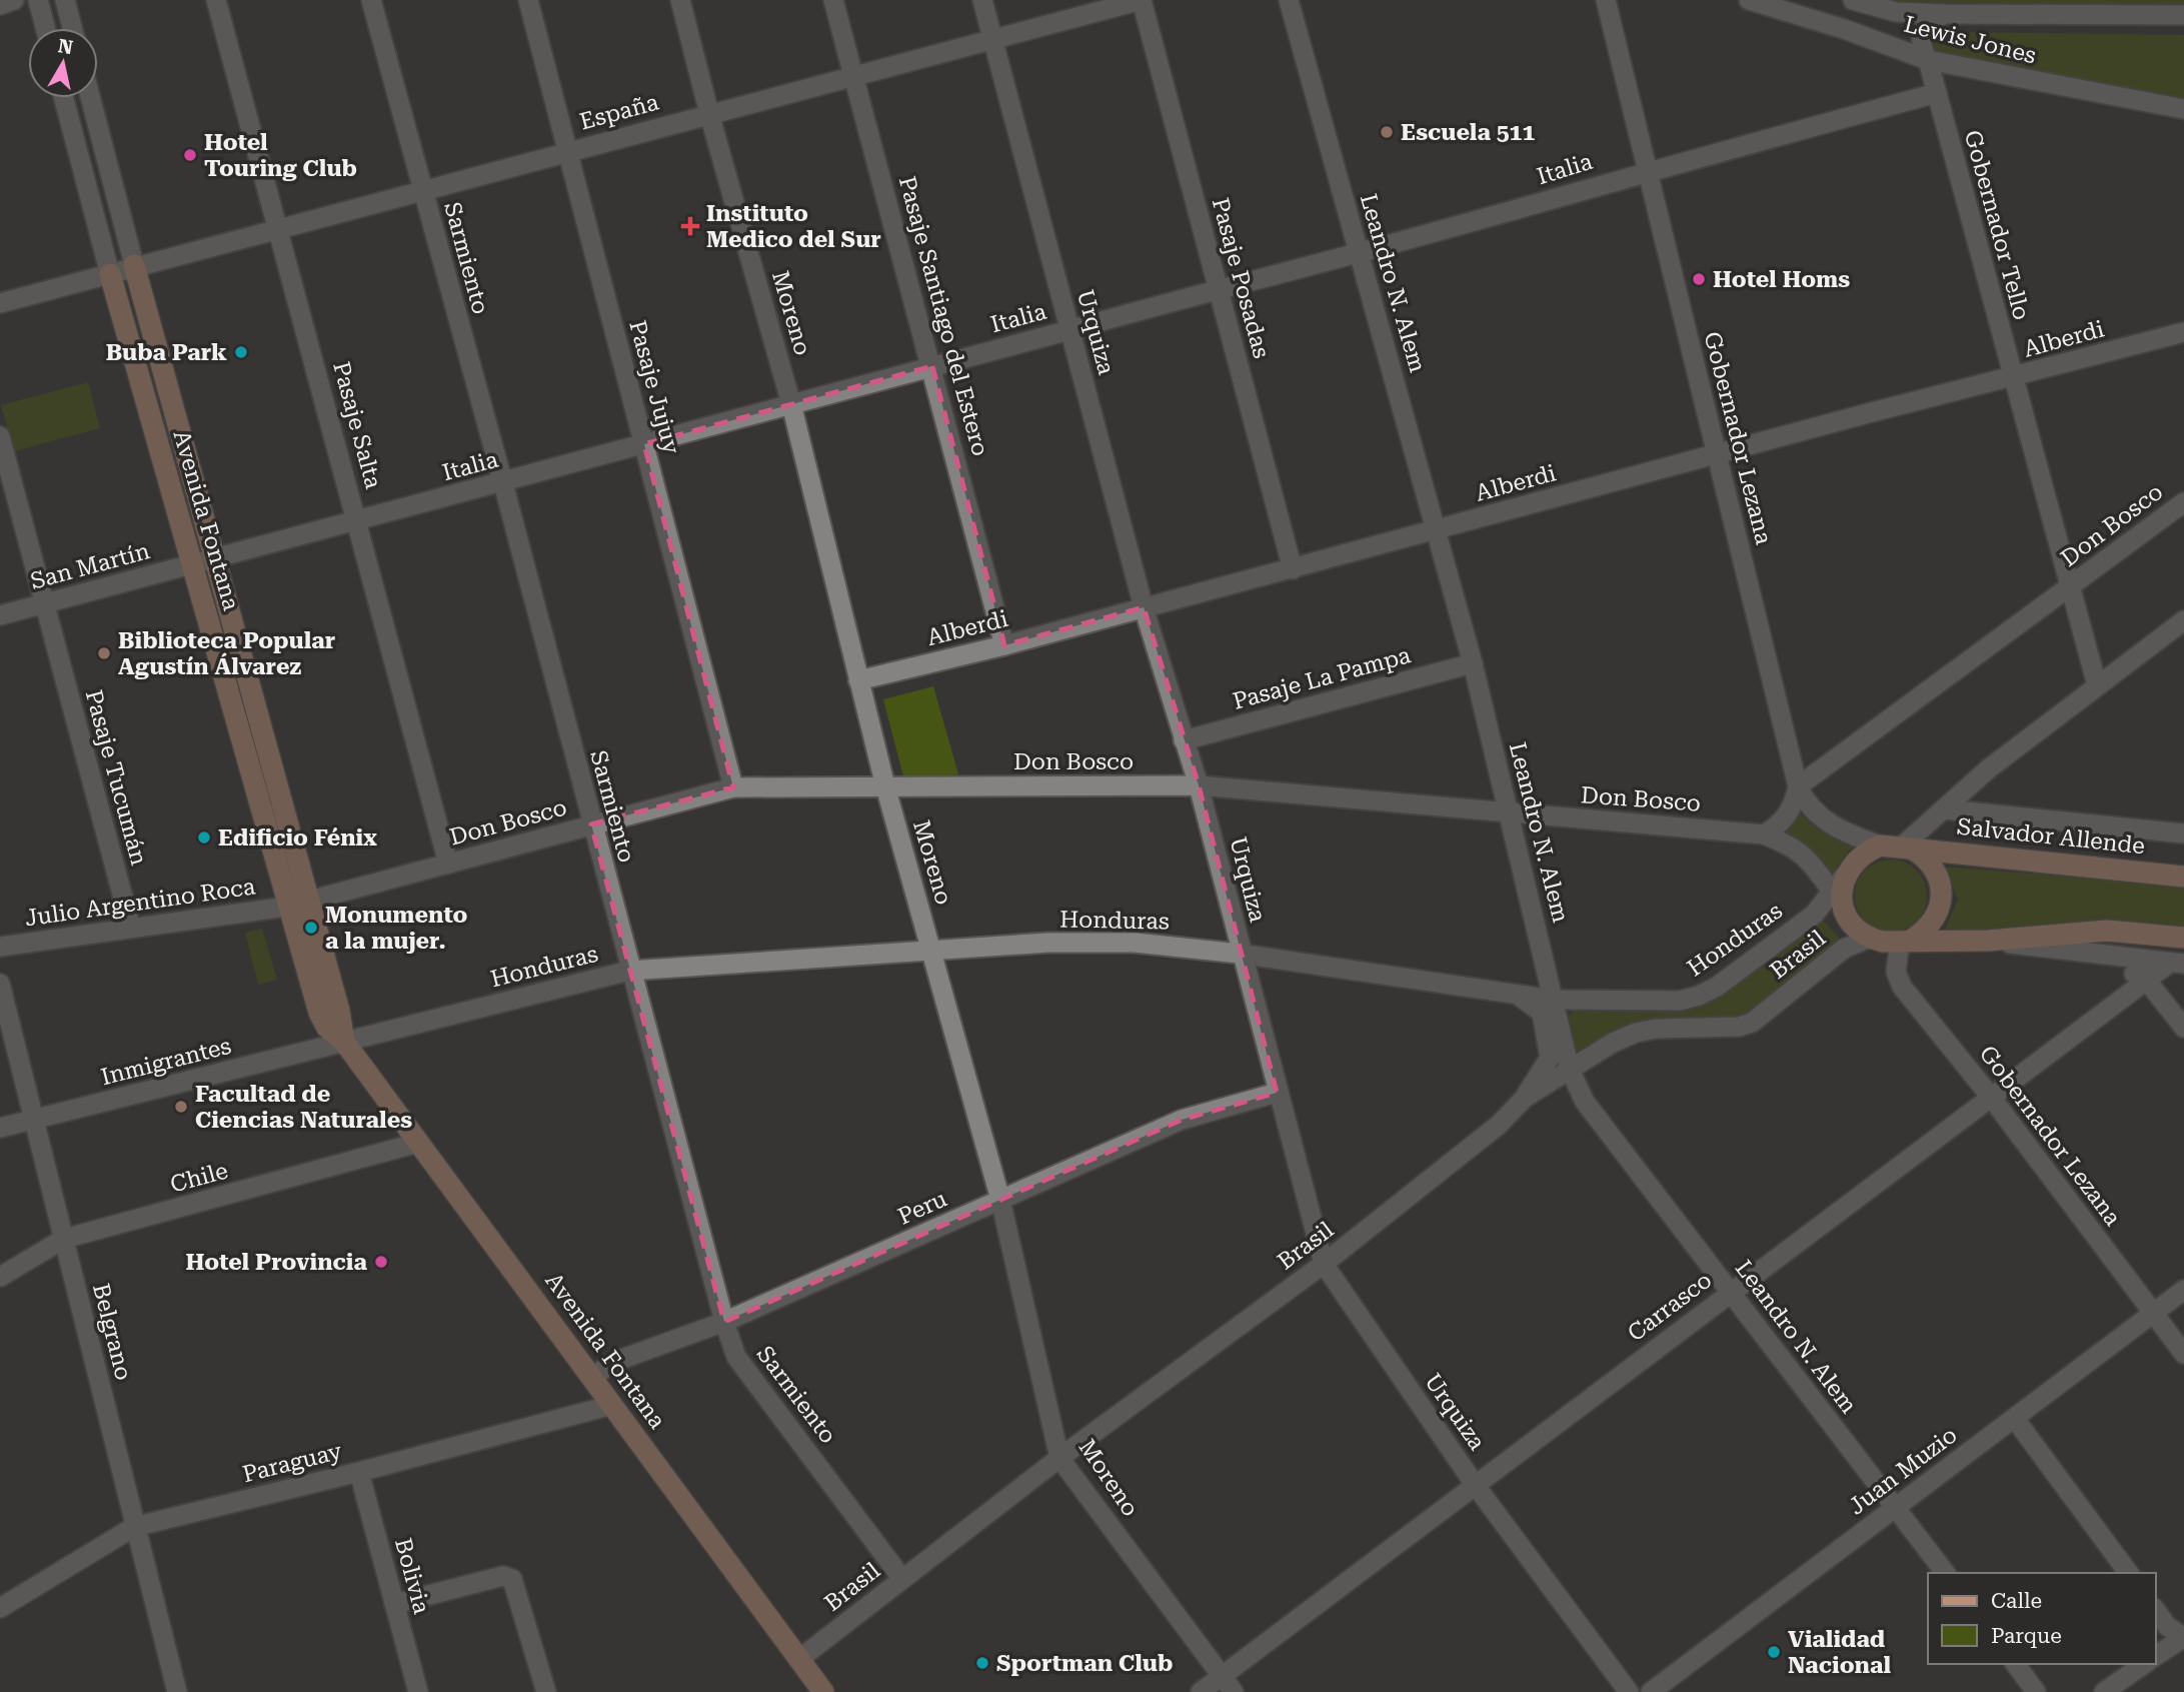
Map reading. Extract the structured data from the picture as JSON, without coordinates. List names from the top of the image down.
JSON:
{
  "streets": {
    "main road": ["Avenida Fontana", "Salvador Allende"],
    "street": [
      "Lewis Jones",
      "España",
      "Italia",
      "Gobernador Tello",
      "Sarmiento",
      "Pasaje Posadas",
      "Leandro N. Alem",
      "Moreno",
      "Pasaje Santiago del Estero",
      "Urquiza",
      "Alberdi",
      "Pasaje Jujuy",
      "Pasaje Salta",
      "Gobernador Lezana",
      "Don Bosco",
      "San Martín",
      "Pasaje La Pampa",
      "Pasaje Tucumán",
      "Julio Argentino Roca",
      "Honduras",
      "Brasil",
      "Inmigrantes",
      "Chile",
      "Peru",
      "Carrasco",
      "Belgrano",
      "Paraguay",
      "Juan Muzio",
      "Bolivia"
    ]
  },
  "crossings": [
    ["Lewis Jones", "Gobernador Tello"],
    ["España", "Sarmiento"],
    ["España", "Pasaje Posadas"],
    ["España", "Moreno"],
    ["España", "Pasaje Santiago del Estero"],
    ["España", "Urquiza"],
    ["España", "Pasaje Jujuy"],
    ["España", "Pasaje Salta"],
    ["España", "Avenida Fontana"],
    ["Italia", "Gobernador Tello"],
    ["Italia", "Sarmiento"],
    ["Italia", "Pasaje Posadas"],
    ["Italia", "Leandro N. Alem"],
    ["Italia", "Moreno"],
    ["Italia", "Pasaje Santiago del Estero"],
    ["Italia", "Urquiza"],
    ["Italia", "Pasaje Jujuy"],
    ["Italia", "Pasaje Salta"],
    ["Italia", "Gobernador Lezana"],
    ["Italia", "Avenida Fontana"],
    ["Italia", "San Martín"],
    ["Gobernador Tello", "Alberdi"],
    ["Gobernador Tello", "Don Bosco"],
    ["Sarmiento", "Don Bosco"],
    ["Sarmiento", "Honduras"],
    ["Sarmiento", "Brasil"],
    ["Sarmiento", "Peru"],
    ["Pasaje Posadas", "Alberdi"],
    ["Leandro N. Alem", "Alberdi"],
    ["Leandro N. Alem", "Don Bosco"],
    ["Leandro N. Alem", "Pasaje La Pampa"],
    ["Leandro N. Alem", "Honduras"],
    ["Leandro N. Alem", "Brasil"],
    ["Leandro N. Alem", "Carrasco"],
    ["Leandro N. Alem", "Juan Muzio"],
    ["Moreno", "Alberdi"],
    ["Moreno", "Don Bosco"],
    ["Moreno", "Honduras"],
    ["Moreno", "Brasil"],
    ["Moreno", "Peru"],
    ["Moreno", "Carrasco"],
    ["Pasaje Santiago del Estero", "Alberdi"],
    ["Urquiza", "Alberdi"],
    ["Urquiza", "Don Bosco"],
    ["Urquiza", "Pasaje La Pampa"],
    ["Urquiza", "Honduras"],
    ["Urquiza", "Brasil"],
    ["Urquiza", "Peru"],
    ["Urquiza", "Carrasco"],
    ["Alberdi", "Gobernador Lezana"],
    ["Pasaje Jujuy", "Don Bosco"],
    ["Pasaje Salta", "Don Bosco"],
    ["Gobernador Lezana", "Don Bosco"],
    ["Gobernador Lezana", "Salvador Allende"],
    ["Gobernador Lezana", "Honduras"],
    ["Gobernador Lezana", "Brasil"],
    ["Gobernador Lezana", "Carrasco"],
    ["Gobernador Lezana", "Juan Muzio"],
    ["Avenida Fontana", "Don Bosco"],
    ["Avenida Fontana", "San Martín"],
    ["Avenida Fontana", "Julio Argentino Roca"],
    ["Avenida Fontana", "Honduras"],
    ["Avenida Fontana", "Brasil"],
    ["Avenida Fontana", "Inmigrantes"],
    ["Avenida Fontana", "Chile"],
    ["Avenida Fontana", "Peru"],
    ["Avenida Fontana", "Paraguay"],
    ["Don Bosco", "Salvador Allende"],
    ["Don Bosco", "Julio Argentino Roca"],
    ["Don Bosco", "Honduras"],
    ["Don Bosco", "Brasil"],
    ["San Martín", "Pasaje Tucumán"],
    ["Pasaje Tucumán", "Julio Argentino Roca"],
    ["Salvador Allende", "Honduras"],
    ["Salvador Allende", "Brasil"],
    ["Honduras", "Brasil"],
    ["Honduras", "Inmigrantes"],
    ["Inmigrantes", "Belgrano"],
    ["Chile", "Belgrano"],
    ["Belgrano", "Paraguay"],
    ["Paraguay", "Bolivia"]
  ],
  "places": {
    "other": [
      "Escuela 511",
      "Hotel Touring Club",
      "Hotel Homs",
      "Buba Park",
      "Biblioteca Popular Agustín Álvarez",
      "Edificio Fénix",
      "Monumento a la mujer.",
      "Facultad de Ciencias Naturales",
      "Hotel Provincia",
      "Vialidad Nacional",
      "Sportman Club"
    ],
    "health": ["Instituto Medico del Sur"]
  },
  "legend": ["Calle", "Parque"],
  "north": "top"
}
